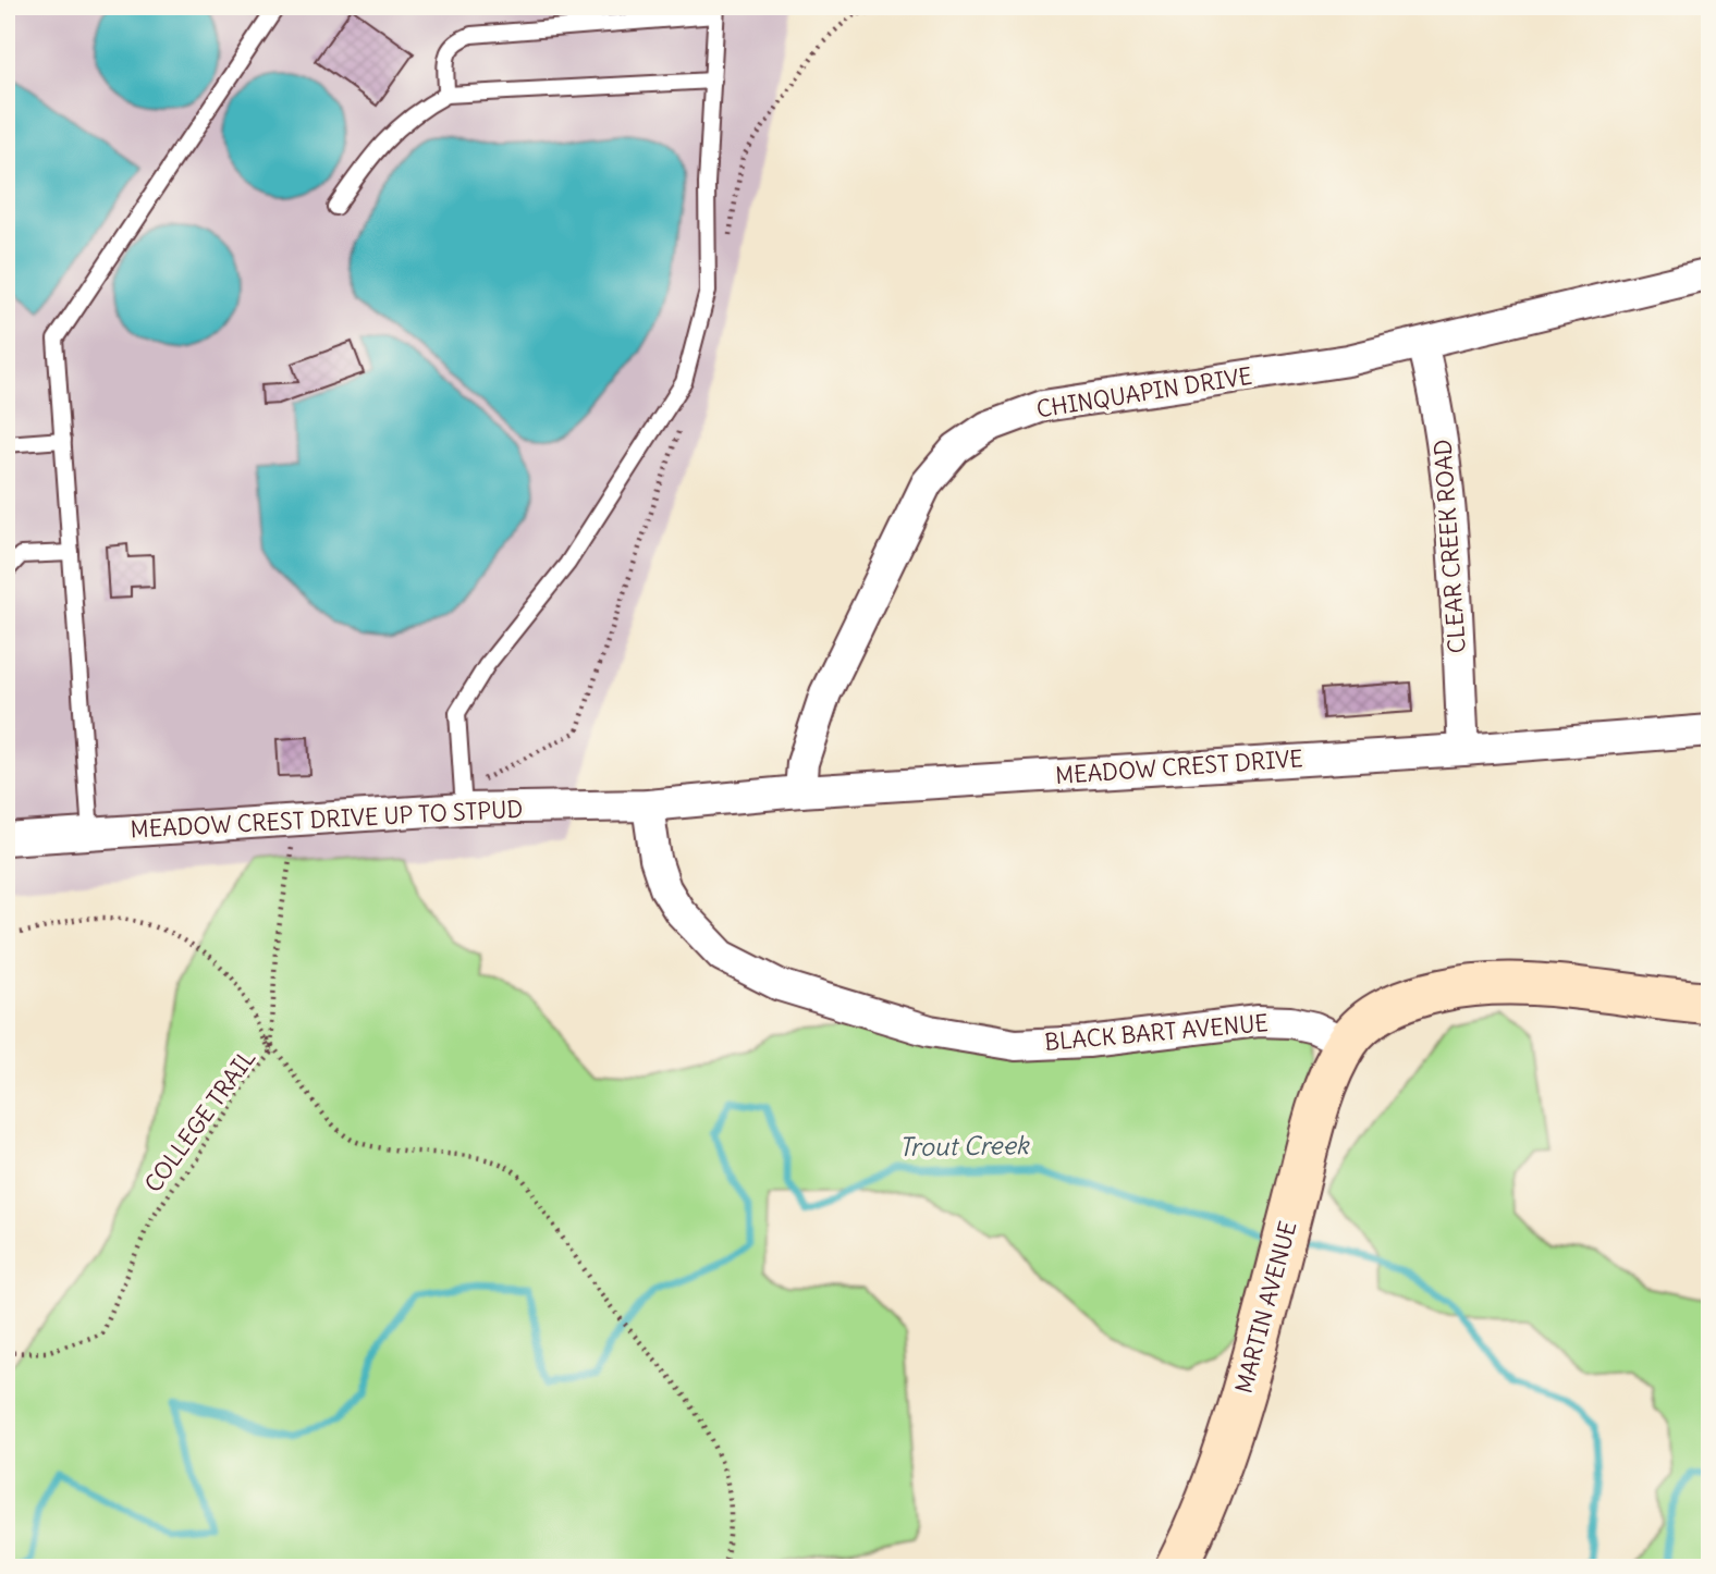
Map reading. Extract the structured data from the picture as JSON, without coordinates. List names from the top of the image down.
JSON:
{
  "streets": {
    "street": [
      "CHINQUAPIN DRIVE",
      "CLEAR CREEK ROAD",
      "MEADOW CREST DRIVE",
      "MEADOW CREST DRIVE UP TO STPUD",
      "BLACK BART AVENUE",
      "MARTIN AVENUE"
    ],
    "path": ["COLLEGE TRAIL"]
  },
  "crossings": [
    ["CHINQUAPIN DRIVE", "CLEAR CREEK ROAD"],
    ["CHINQUAPIN DRIVE", "MEADOW CREST DRIVE"],
    ["CLEAR CREEK ROAD", "MEADOW CREST DRIVE"],
    ["MEADOW CREST DRIVE", "MEADOW CREST DRIVE UP TO STPUD"],
    ["MEADOW CREST DRIVE", "BLACK BART AVENUE"],
    ["MEADOW CREST DRIVE UP TO STPUD", "BLACK BART AVENUE"],
    ["MEADOW CREST DRIVE UP TO STPUD", "COLLEGE TRAIL"],
    ["BLACK BART AVENUE", "MARTIN AVENUE"]
  ],
  "water": ["Trout Creek"]
}
